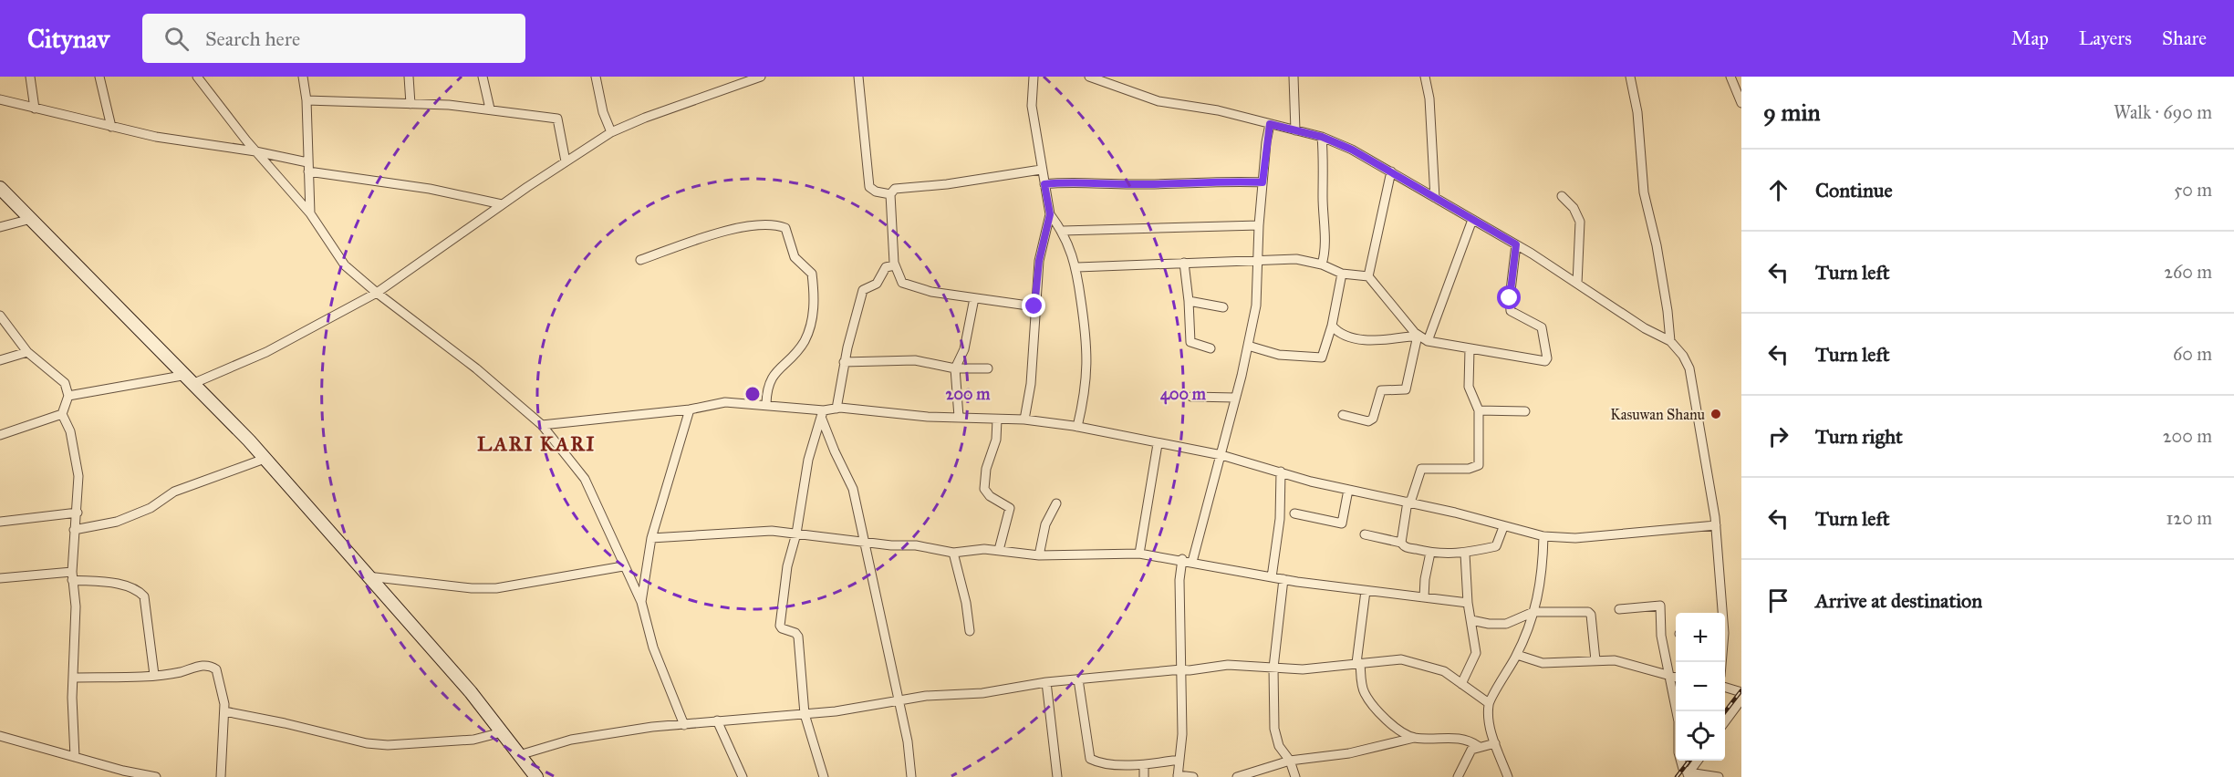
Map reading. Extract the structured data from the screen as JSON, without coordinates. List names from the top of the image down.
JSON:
{
  "districts": ["LARI KARI"],
  "places": ["Kasuwan Shanu"],
  "page": {
    "header": "Citynav",
    "search": "Search here",
    "nav": ["Map", "Layers", "Share"],
    "heading": ["9 min", "Walk · 690 m"],
    "list": [
      ["Continue", "50 m"],
      ["Turn left", "260 m"],
      ["Turn left", "60 m"],
      ["Turn right", "200 m"],
      ["Turn left", "120 m"],
      "Arrive at destination"
    ],
    "map_buttons": ["+", "−"]
  },
  "rings": ["200 m", "400 m"]
}
